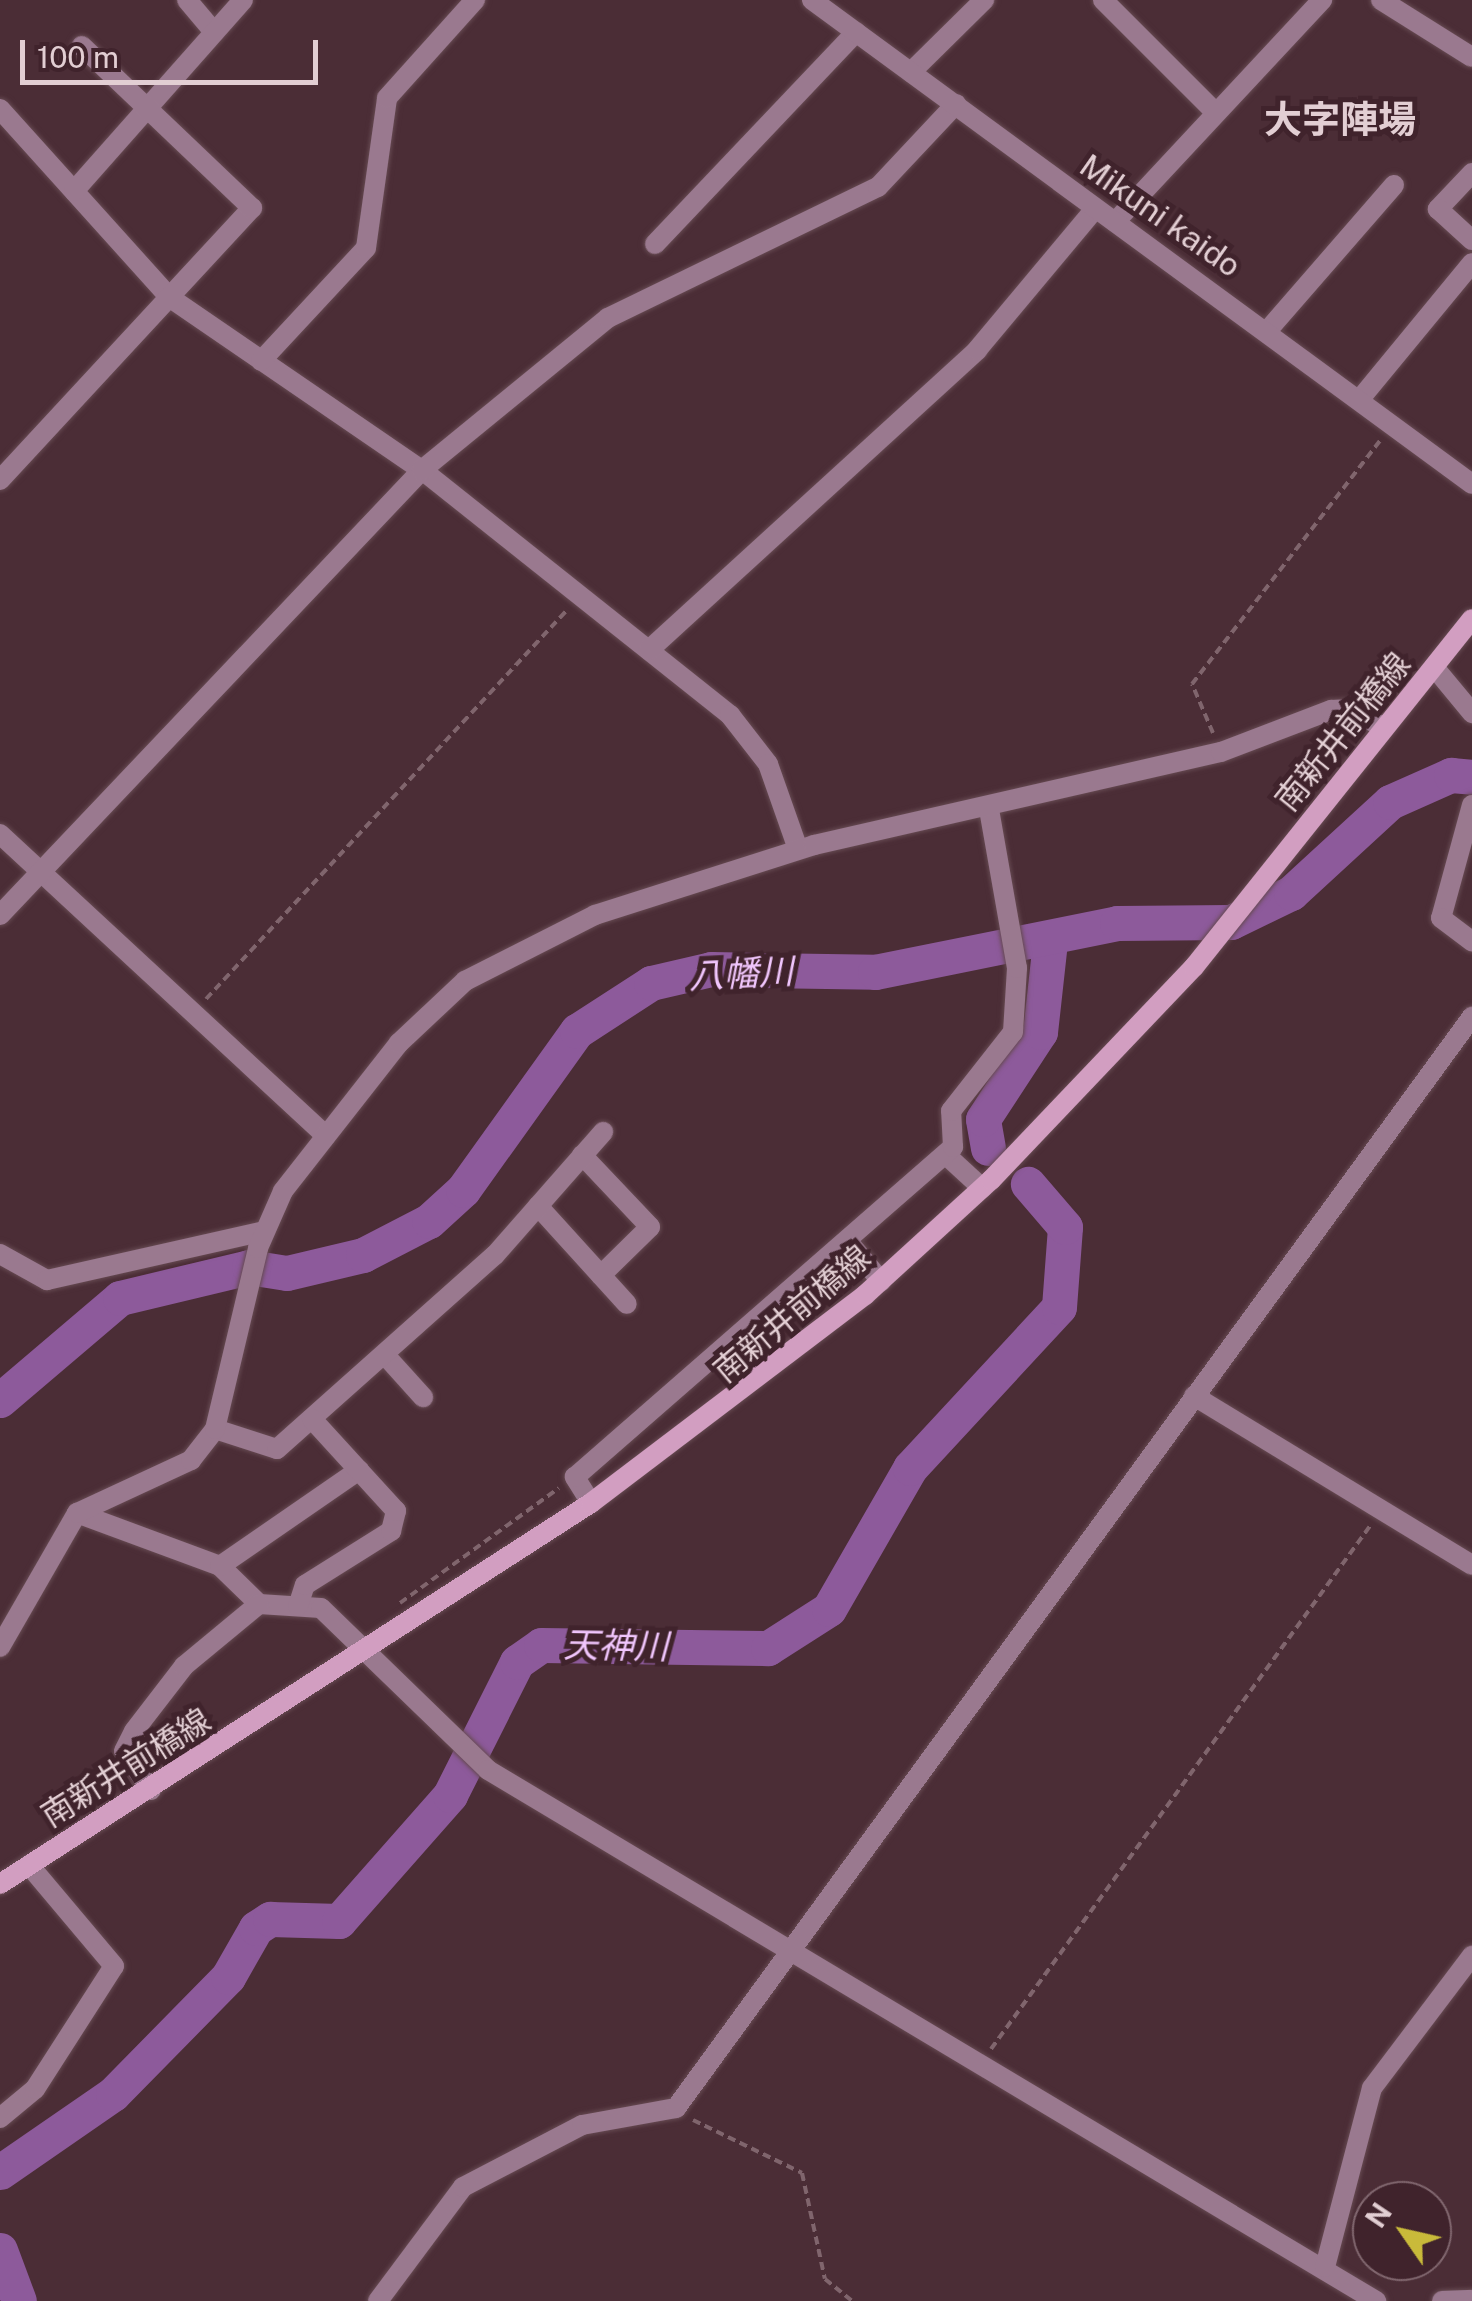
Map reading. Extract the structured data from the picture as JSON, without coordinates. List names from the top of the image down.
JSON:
{
  "streets": {
    "main road": ["南新井前橋線"],
    "street": ["Mikuni kaido"]
  },
  "districts": ["大字陣場"],
  "water": ["八幡川", "天神川"],
  "scale_bar": "100 m",
  "north": "top left"
}
